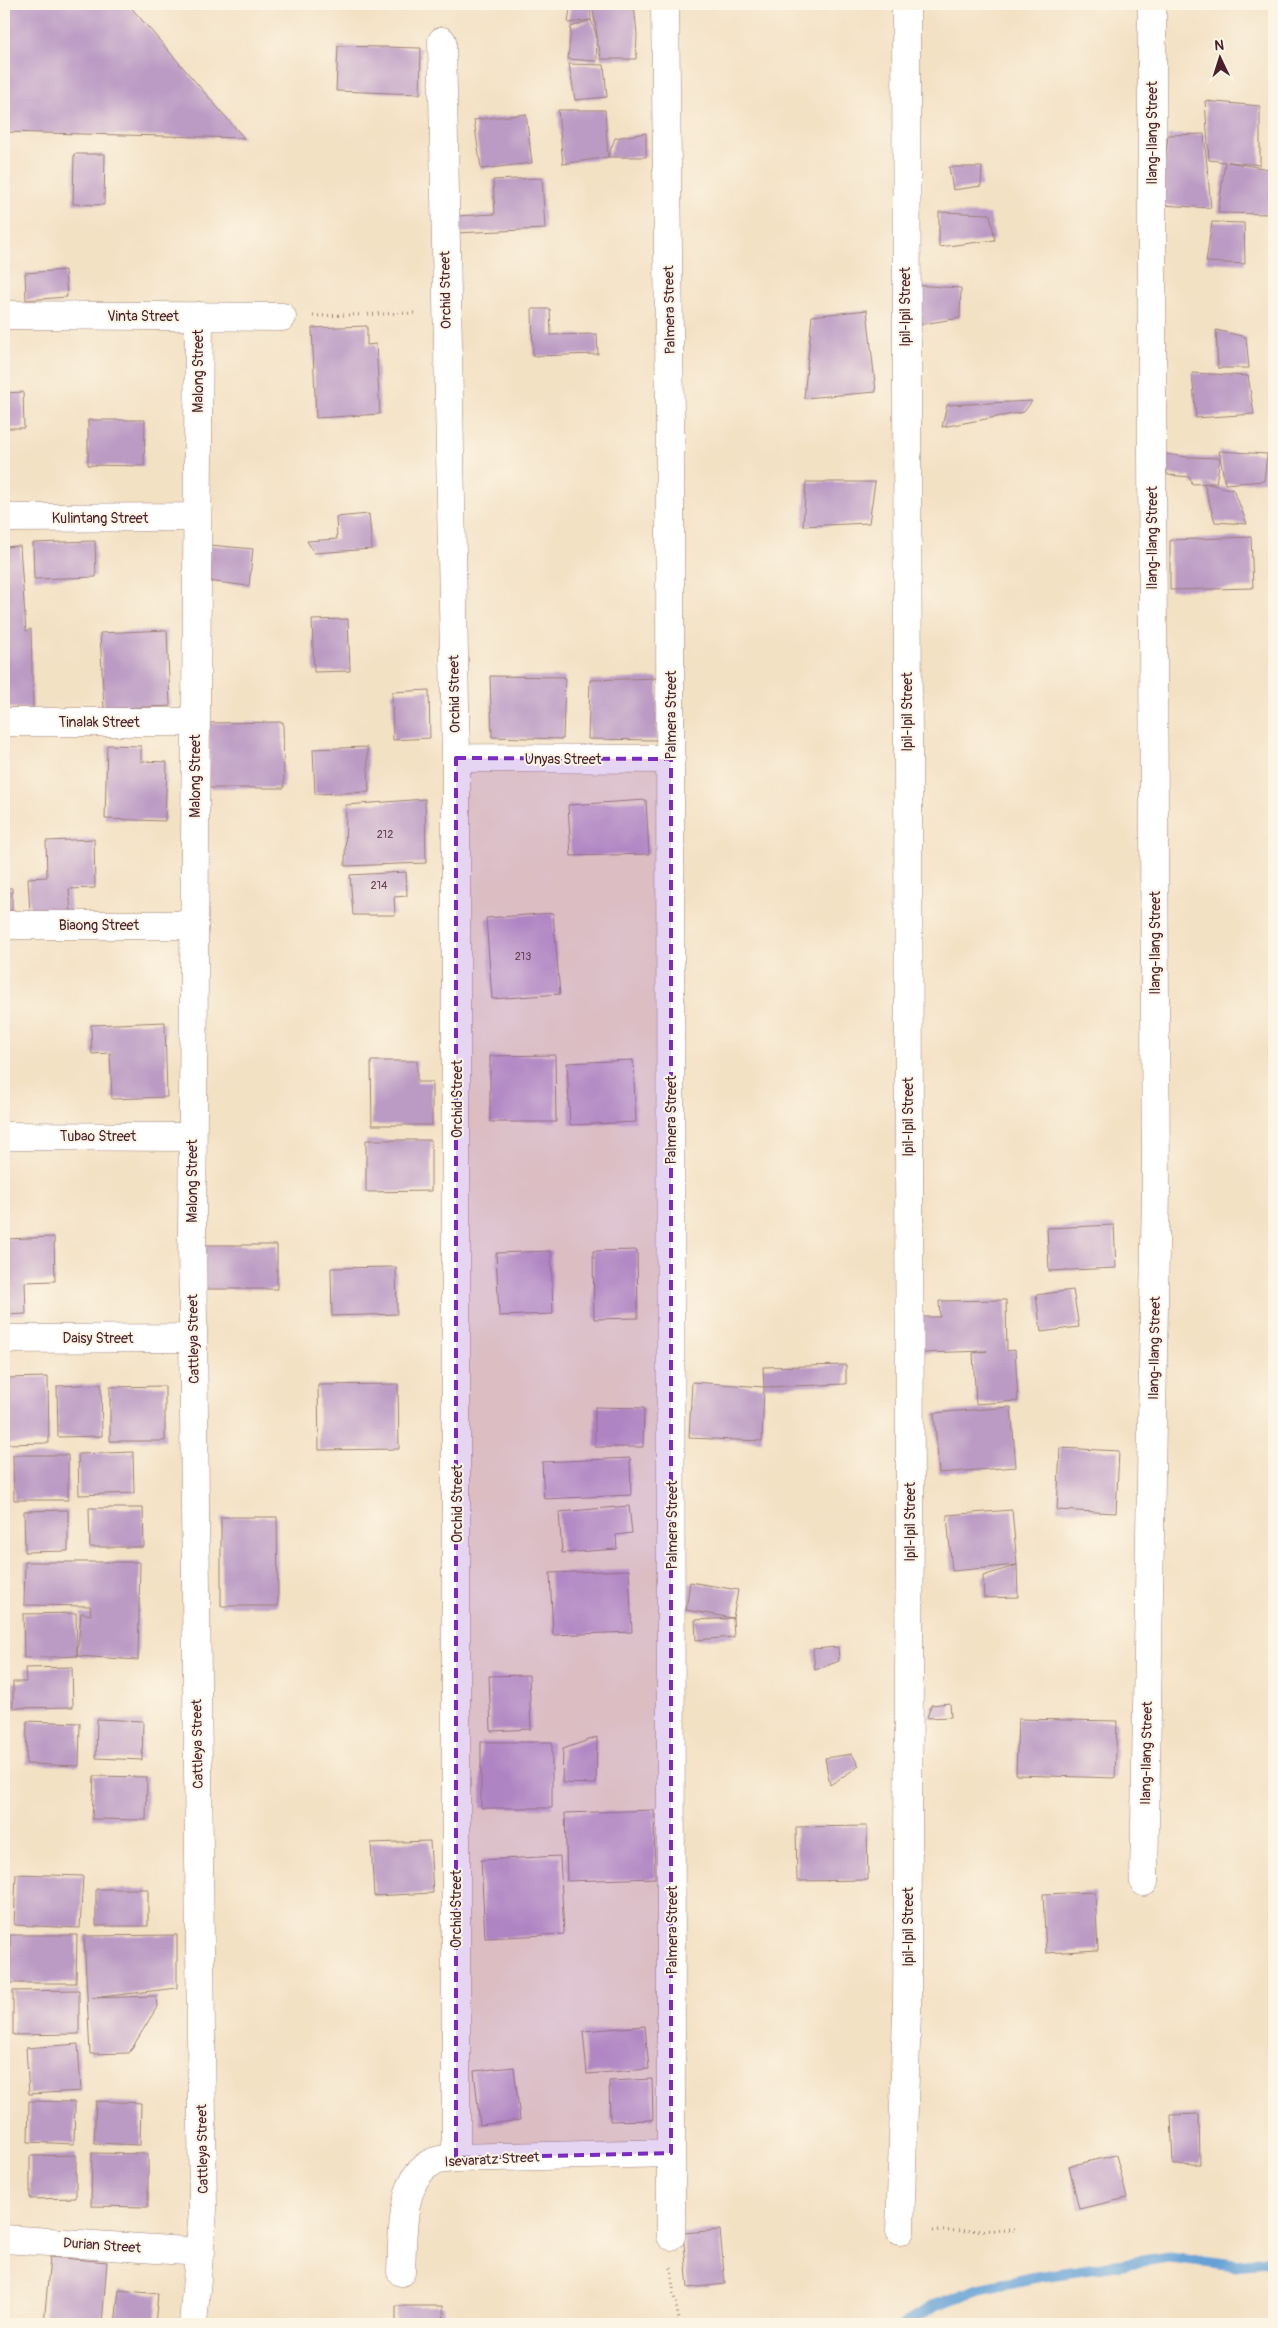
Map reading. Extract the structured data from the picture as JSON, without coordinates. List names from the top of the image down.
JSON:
{
  "streets": {
    "street": [
      "Ilang-Ilang Street",
      "Orchid Street",
      "Ipil-Ipil Street",
      "Palmera Street",
      "Vinta Street",
      "Malong Street",
      "Kulintang Street",
      "Tinalak Street",
      "Unyas Street",
      "Biaong Street",
      "Tubao Street",
      "Daisy Street",
      "Cattleya Street",
      "Isevaratz Street",
      "Durian Street"
    ]
  },
  "crossings": [
    ["Orchid Street", "Unyas Street"],
    ["Orchid Street", "Isevaratz Street"],
    ["Palmera Street", "Unyas Street"],
    ["Palmera Street", "Isevaratz Street"],
    ["Vinta Street", "Malong Street"],
    ["Malong Street", "Kulintang Street"],
    ["Malong Street", "Tinalak Street"],
    ["Malong Street", "Biaong Street"],
    ["Malong Street", "Tubao Street"],
    ["Malong Street", "Cattleya Street"],
    ["Daisy Street", "Cattleya Street"],
    ["Cattleya Street", "Durian Street"]
  ],
  "house_numbers": ["212", "214", "213"],
  "north": "top"
}
